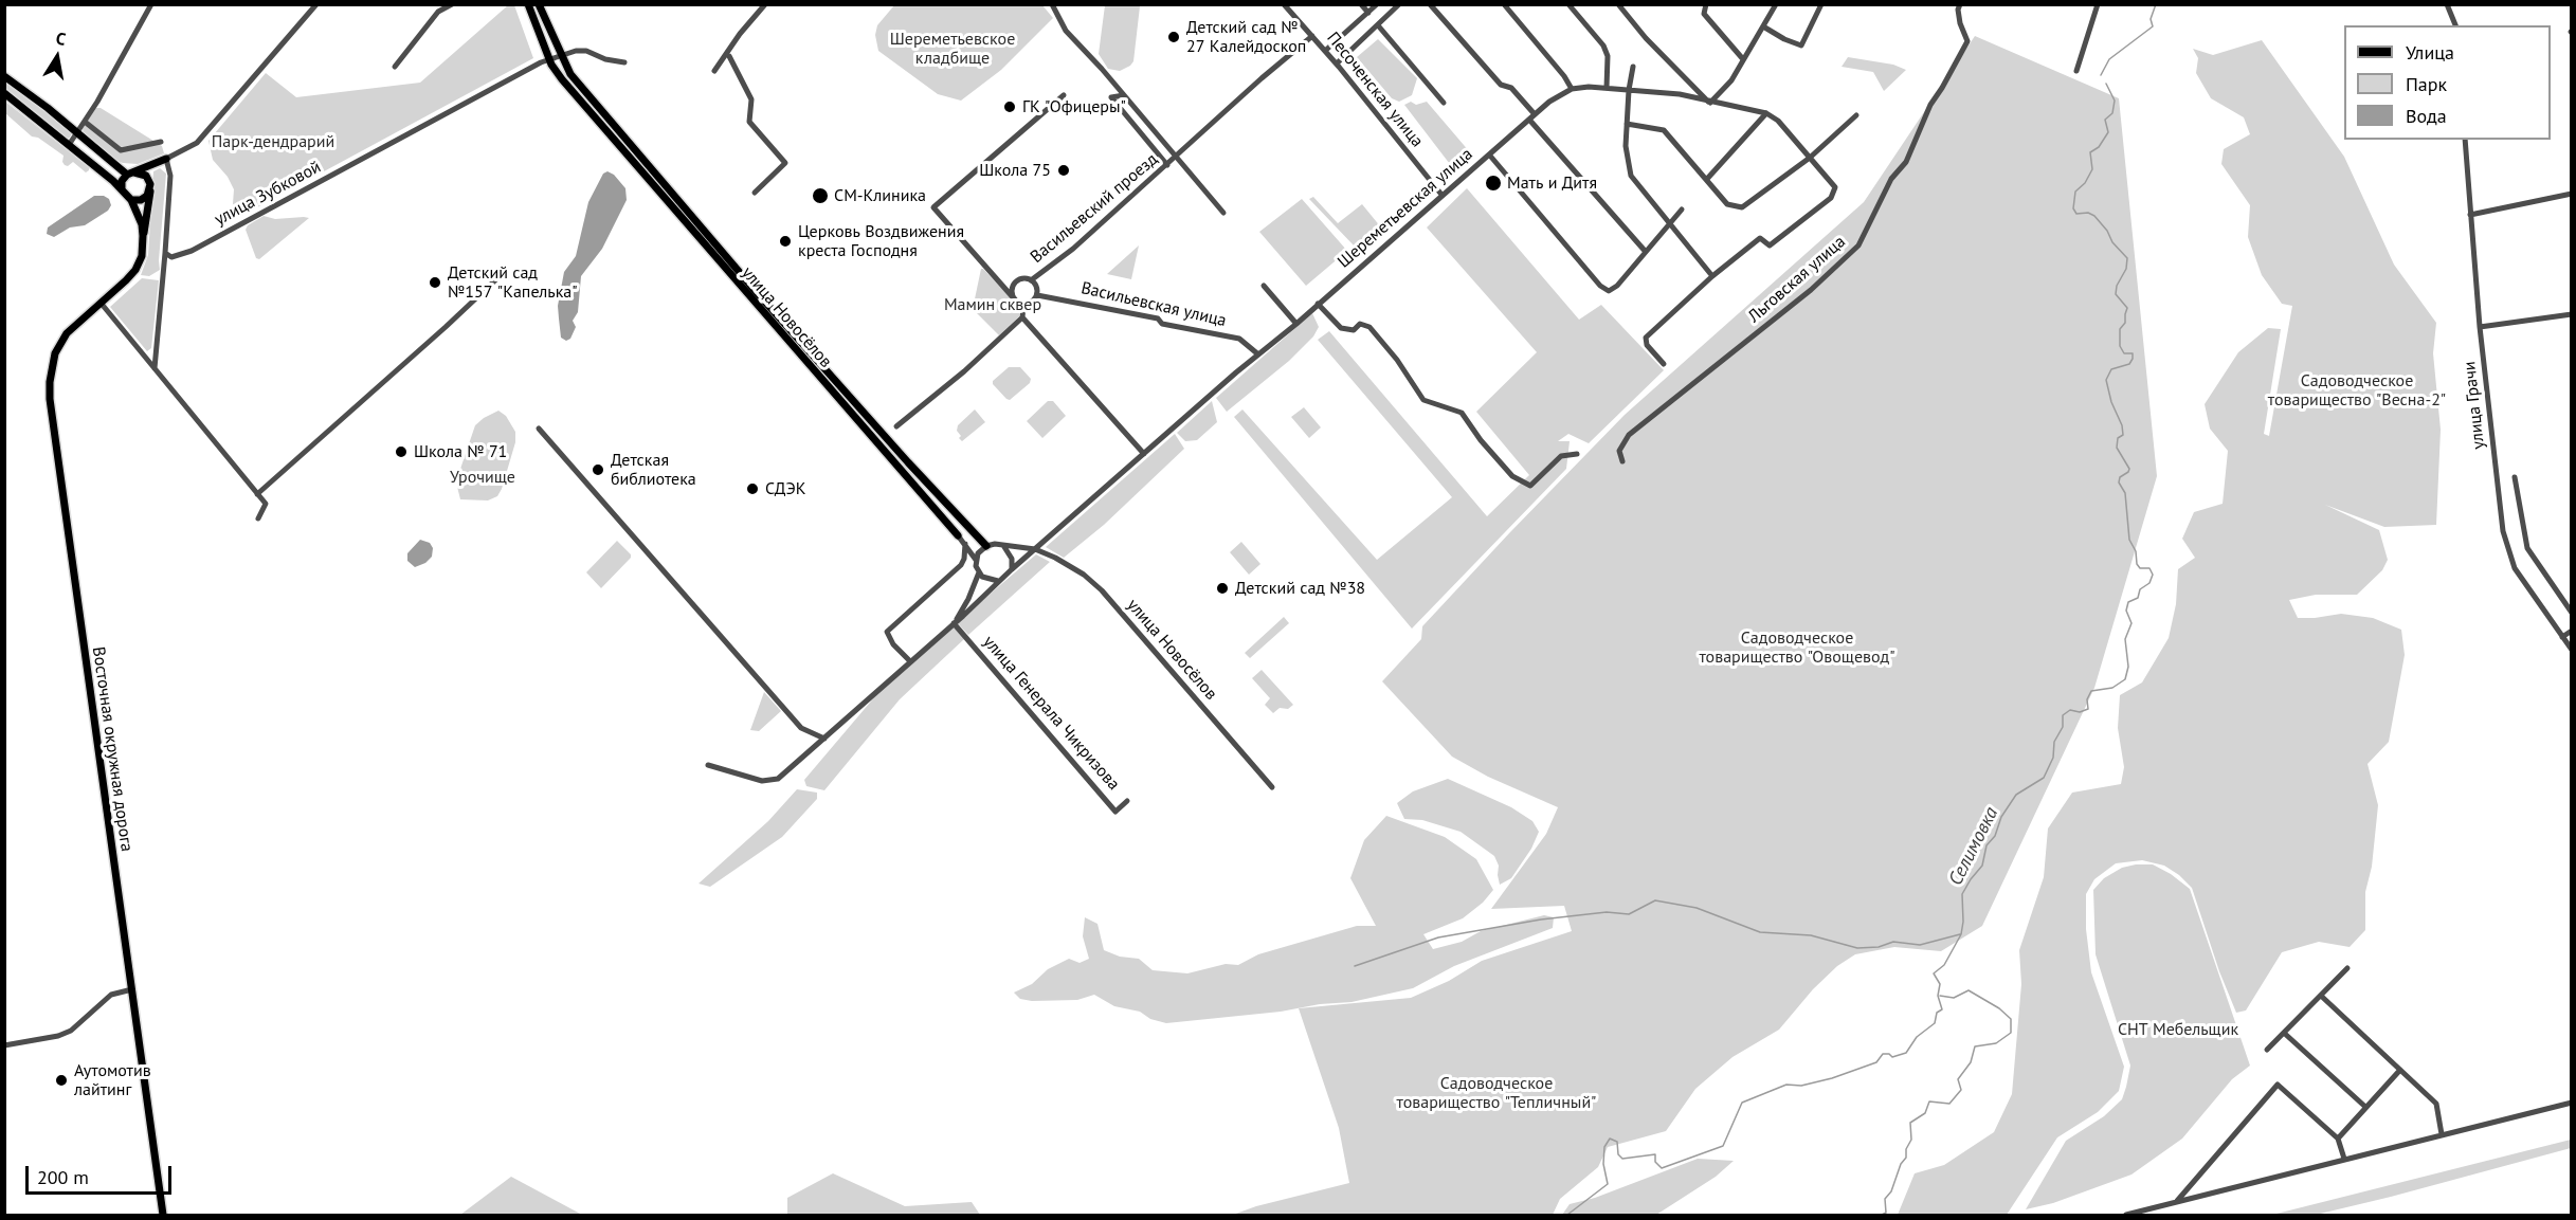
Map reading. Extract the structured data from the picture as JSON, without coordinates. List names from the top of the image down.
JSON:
{
  "streets": {
    "main road": ["улица Новосёлов", "Восточная окружная дорога"],
    "street": [
      "Песоченская улица",
      "улица Зубковой",
      "Васильевский проезд",
      "Шереметьевская улица",
      "Льговская улица",
      "Васильевская улица",
      "улица Грачи",
      "улица Генерала Чикризова"
    ]
  },
  "crossings": [
    ["Песоченская улица", "Васильевский проезд"],
    ["Песоченская улица", "Шереметьевская улица"],
    ["улица Зубковой", "улица Новосёлов"],
    ["Васильевский проезд", "Васильевская улица"],
    ["Шереметьевская улица", "Васильевская улица"],
    ["Шереметьевская улица", "улица Новосёлов"]
  ],
  "water": ["Селимовка"],
  "parks": [
    "Шереметьевское кладбище",
    "Парк-дендрарий",
    "Мамин сквер",
    "Садоводческое товарищество \"Весна-2\"",
    "Урочище",
    "Садоводческое товарищество \"Овощевод\"",
    "СНТ Мебельщик",
    "Садоводческое товарищество \"Тепличный\""
  ],
  "places": [
    "Детский сад № 27 Калейдоскоп",
    "ГК \"Офицеры\"",
    "Школа 75",
    "Мать и Дитя",
    "СМ-Клиника",
    "Церковь Воздвижения креста Господня",
    "Детский сад №157 \"Капелька\"",
    "Школа № 71",
    "Детская библиотека",
    "СДЭК",
    "Детский сад №38",
    "Аутомотив лайтинг"
  ],
  "legend": ["Улица", "Парк", "Вода"],
  "scale_bar": "200 m",
  "north": "top"
}
